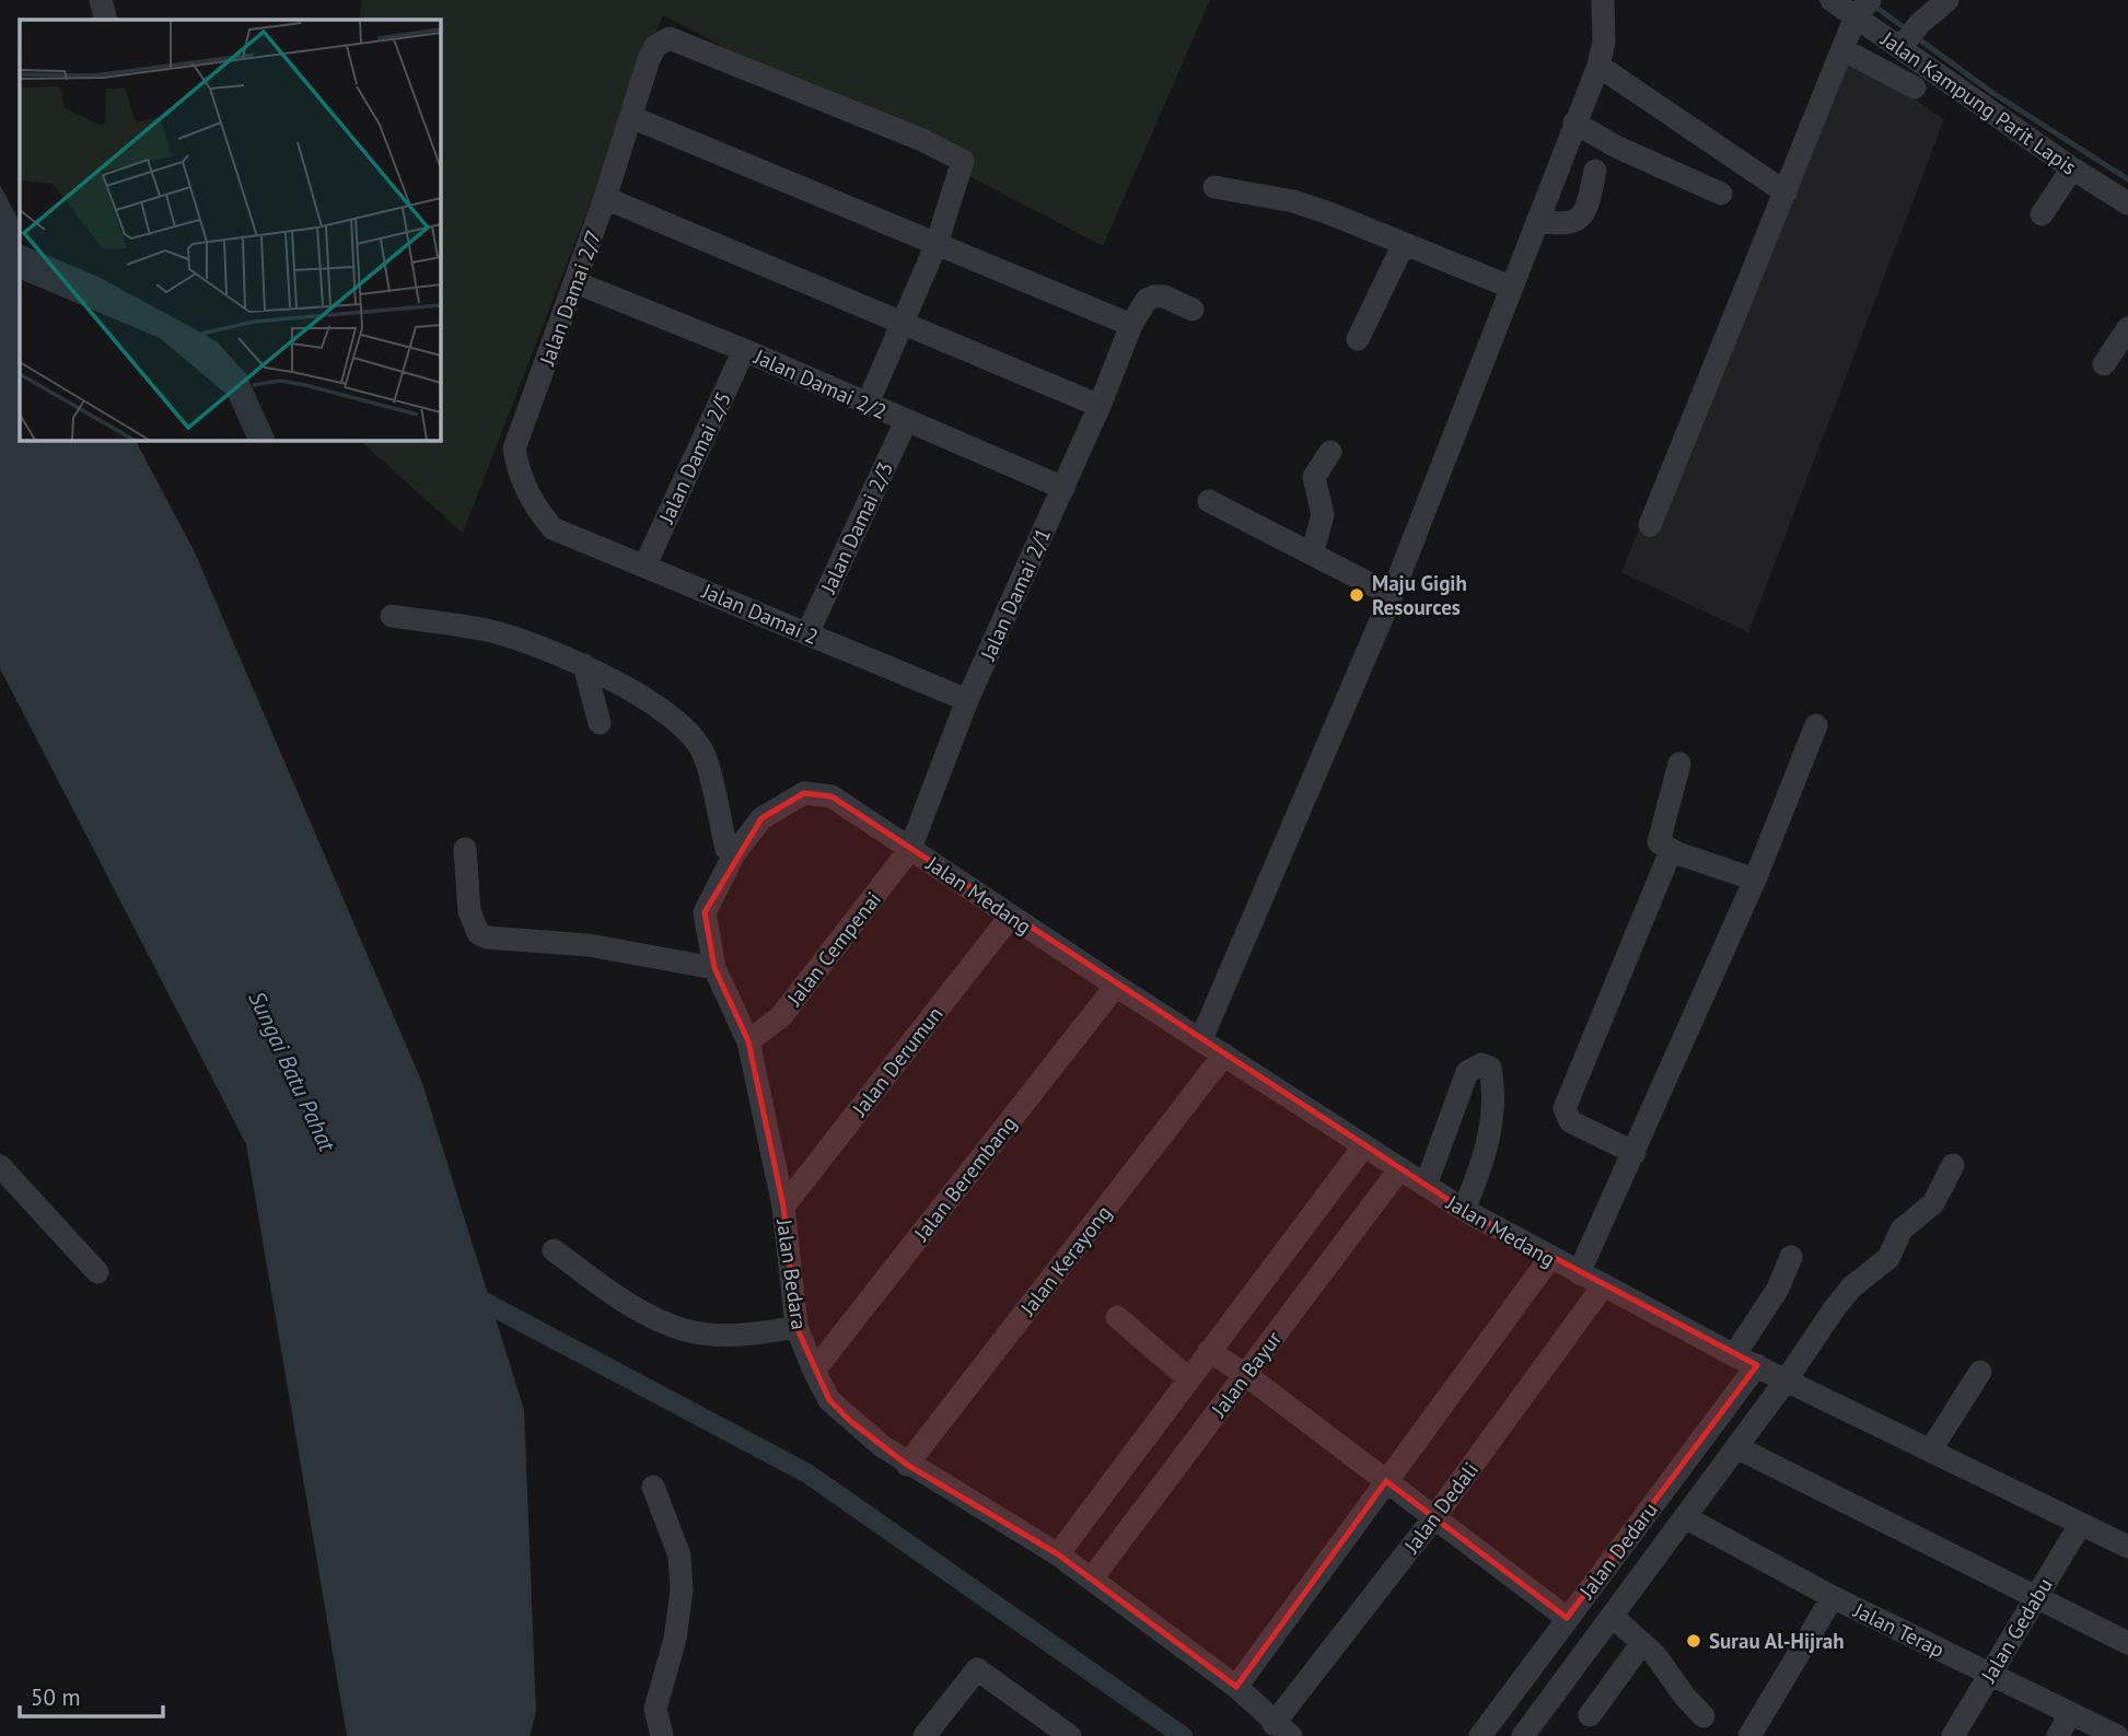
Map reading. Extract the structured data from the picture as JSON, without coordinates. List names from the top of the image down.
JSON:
{
  "streets": {
    "street": [
      "Jalan Kampung Parit Lapis",
      "Jalan Damai 2/7",
      "Jalan Damai 2/2",
      "Jalan Damai 2/5",
      "Jalan Damai 2/3",
      "Jalan Damai 2/1",
      "Jalan Damai 2",
      "Jalan Medang",
      "Jalan Cempenai",
      "Jalan Derumun",
      "Jalan Berembang",
      "Jalan Kerayong",
      "Jalan Bedara",
      "Jalan Bayur",
      "Jalan Dedali",
      "Jalan Dedaru",
      "Jalan Terap",
      "Jalan Gedabu"
    ]
  },
  "crossings": [
    ["Jalan Damai 2/7", "Jalan Damai 2/2"],
    ["Jalan Damai 2/7", "Jalan Damai 2"],
    ["Jalan Damai 2/2", "Jalan Damai 2/5"],
    ["Jalan Damai 2/2", "Jalan Damai 2/3"],
    ["Jalan Damai 2/2", "Jalan Damai 2/1"],
    ["Jalan Damai 2/5", "Jalan Damai 2"],
    ["Jalan Damai 2/3", "Jalan Damai 2"],
    ["Jalan Damai 2/1", "Jalan Damai 2"],
    ["Jalan Damai 2/1", "Jalan Medang"],
    ["Jalan Damai 2/1", "Jalan Cempenai"],
    ["Jalan Damai 2/1", "Jalan Bedara"],
    ["Jalan Medang", "Jalan Cempenai"],
    ["Jalan Medang", "Jalan Derumun"],
    ["Jalan Medang", "Jalan Berembang"],
    ["Jalan Medang", "Jalan Kerayong"],
    ["Jalan Medang", "Jalan Bedara"],
    ["Jalan Medang", "Jalan Bayur"],
    ["Jalan Medang", "Jalan Dedali"],
    ["Jalan Medang", "Jalan Dedaru"],
    ["Jalan Medang", "Jalan Gedabu"],
    ["Jalan Cempenai", "Jalan Bedara"],
    ["Jalan Derumun", "Jalan Bedara"],
    ["Jalan Berembang", "Jalan Bedara"],
    ["Jalan Kerayong", "Jalan Bedara"],
    ["Jalan Bedara", "Jalan Bayur"],
    ["Jalan Bedara", "Jalan Dedali"],
    ["Jalan Dedaru", "Jalan Terap"],
    ["Jalan Terap", "Jalan Gedabu"]
  ],
  "water": ["Sungai Batu Pahat"],
  "places": ["Maju Gigih Resources", "Surau Al-Hijrah"],
  "scale_bar": "50 m"
}
